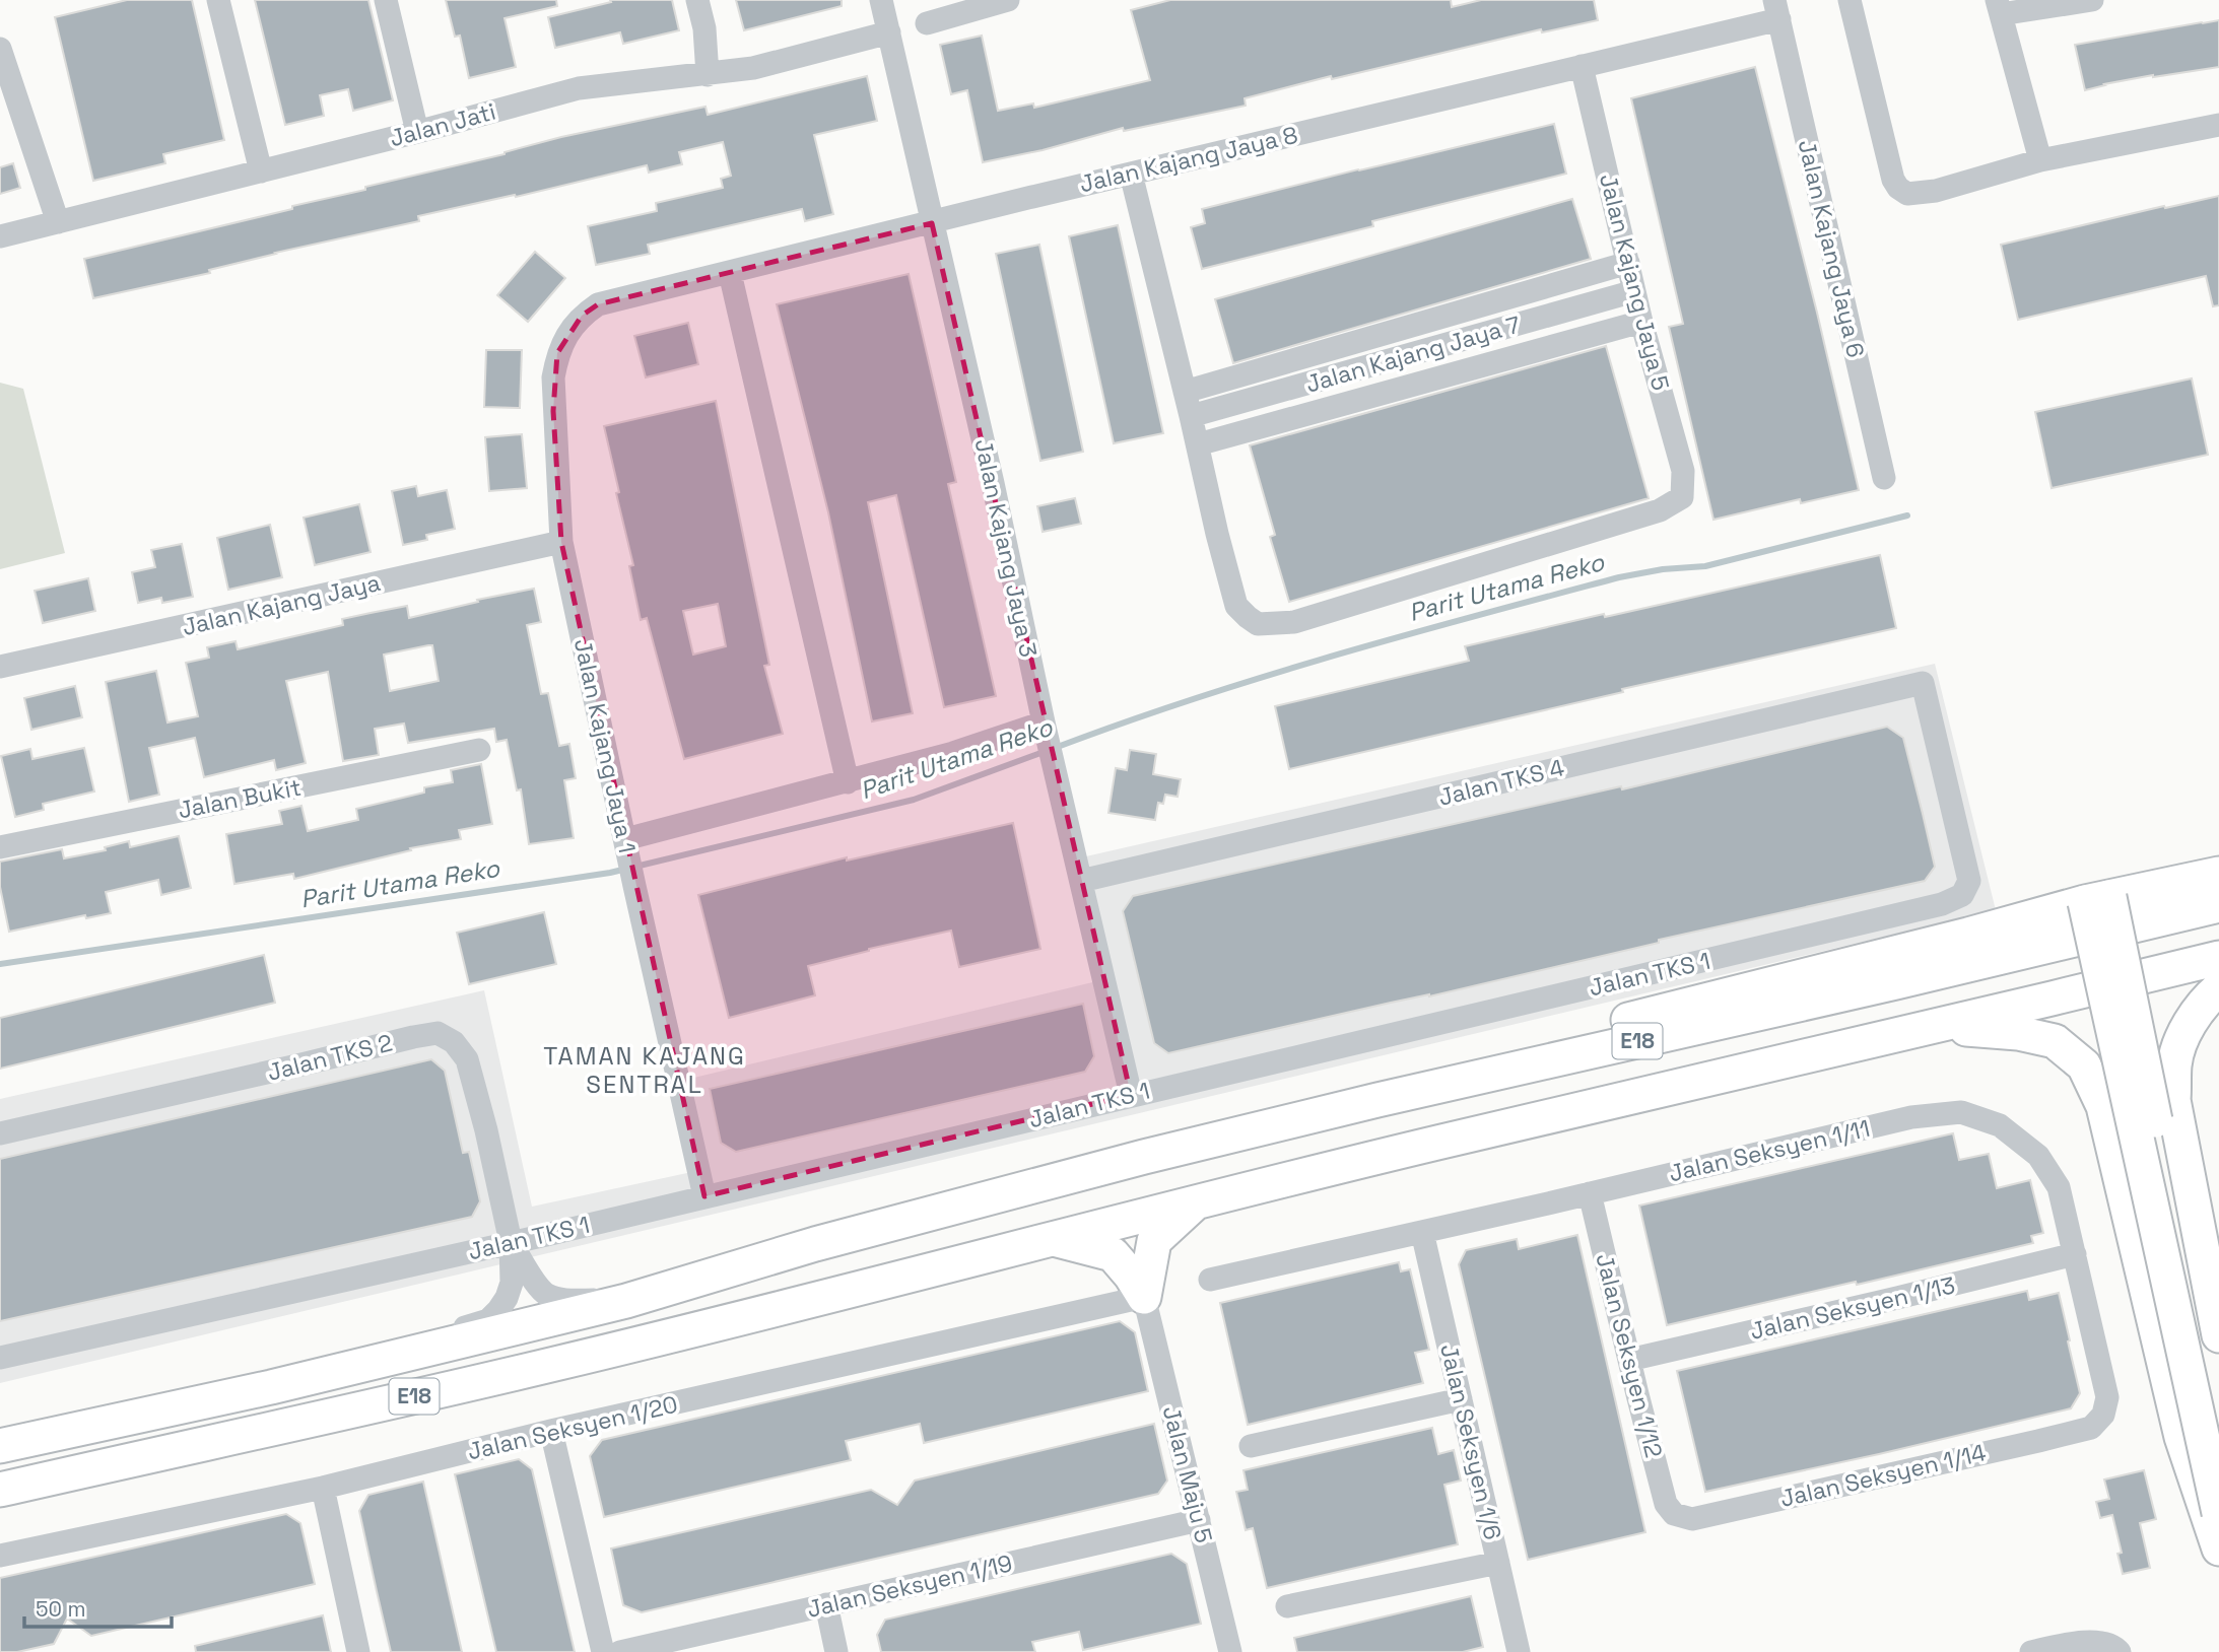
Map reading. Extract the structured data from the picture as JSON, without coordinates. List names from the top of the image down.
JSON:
{
  "streets": {
    "highway": ["E18"],
    "street": [
      "Jalan Jati",
      "Jalan Kajang Jaya 8",
      "Jalan Kajang Jaya 6",
      "Jalan Kajang Jaya 5",
      "Jalan Kajang Jaya 7",
      "Jalan Kajang Jaya 3",
      "Jalan Kajang Jaya",
      "Jalan Kajang Jaya 1",
      "Jalan TKS 4",
      "Jalan Bukit",
      "Jalan TKS 1",
      "Jalan TKS 2",
      "Jalan Seksyen 1/11",
      "Jalan Seksyen 1/13",
      "Jalan Seksyen 1/12",
      "Jalan Seksyen 1/20",
      "Jalan Seksyen 1/6",
      "Jalan Maju 5",
      "Jalan Seksyen 1/14",
      "Jalan Seksyen 1/19"
    ]
  },
  "crossings": [
    ["Jalan Jati", "Jalan Kajang Jaya 3"],
    ["Jalan Kajang Jaya 8", "Jalan Kajang Jaya 6"],
    ["Jalan Kajang Jaya 8", "Jalan Kajang Jaya 5"],
    ["Jalan Kajang Jaya 8", "Jalan Kajang Jaya 3"],
    ["Jalan Kajang Jaya 8", "Jalan Kajang Jaya 1"],
    ["Jalan Kajang Jaya 5", "Jalan Kajang Jaya 7"],
    ["Jalan Kajang Jaya 3", "Jalan TKS 4"],
    ["Jalan Kajang Jaya 3", "Jalan TKS 1"],
    ["Jalan Kajang Jaya", "Jalan Kajang Jaya 1"],
    ["Jalan Kajang Jaya 1", "Jalan TKS 1"],
    ["Jalan TKS 4", "Jalan TKS 1"],
    ["Jalan TKS 1", "Jalan TKS 2"],
    ["E18", "Jalan TKS 2"],
    ["Jalan Seksyen 1/11", "Jalan Seksyen 1/13"],
    ["Jalan Seksyen 1/11", "Jalan Seksyen 1/12"],
    ["Jalan Seksyen 1/11", "Jalan Seksyen 1/6"],
    ["Jalan Seksyen 1/11", "Jalan Seksyen 1/14"],
    ["Jalan Seksyen 1/13", "Jalan Seksyen 1/12"],
    ["Jalan Seksyen 1/12", "Jalan Seksyen 1/14"],
    ["Jalan Seksyen 1/20", "Jalan Maju 5"],
    ["Jalan Maju 5", "Jalan Seksyen 1/19"]
  ],
  "districts": ["TAMAN KAJANG SENTRAL"],
  "water": ["Parit Utama Reko"],
  "scale_bar": "50 m"
}
